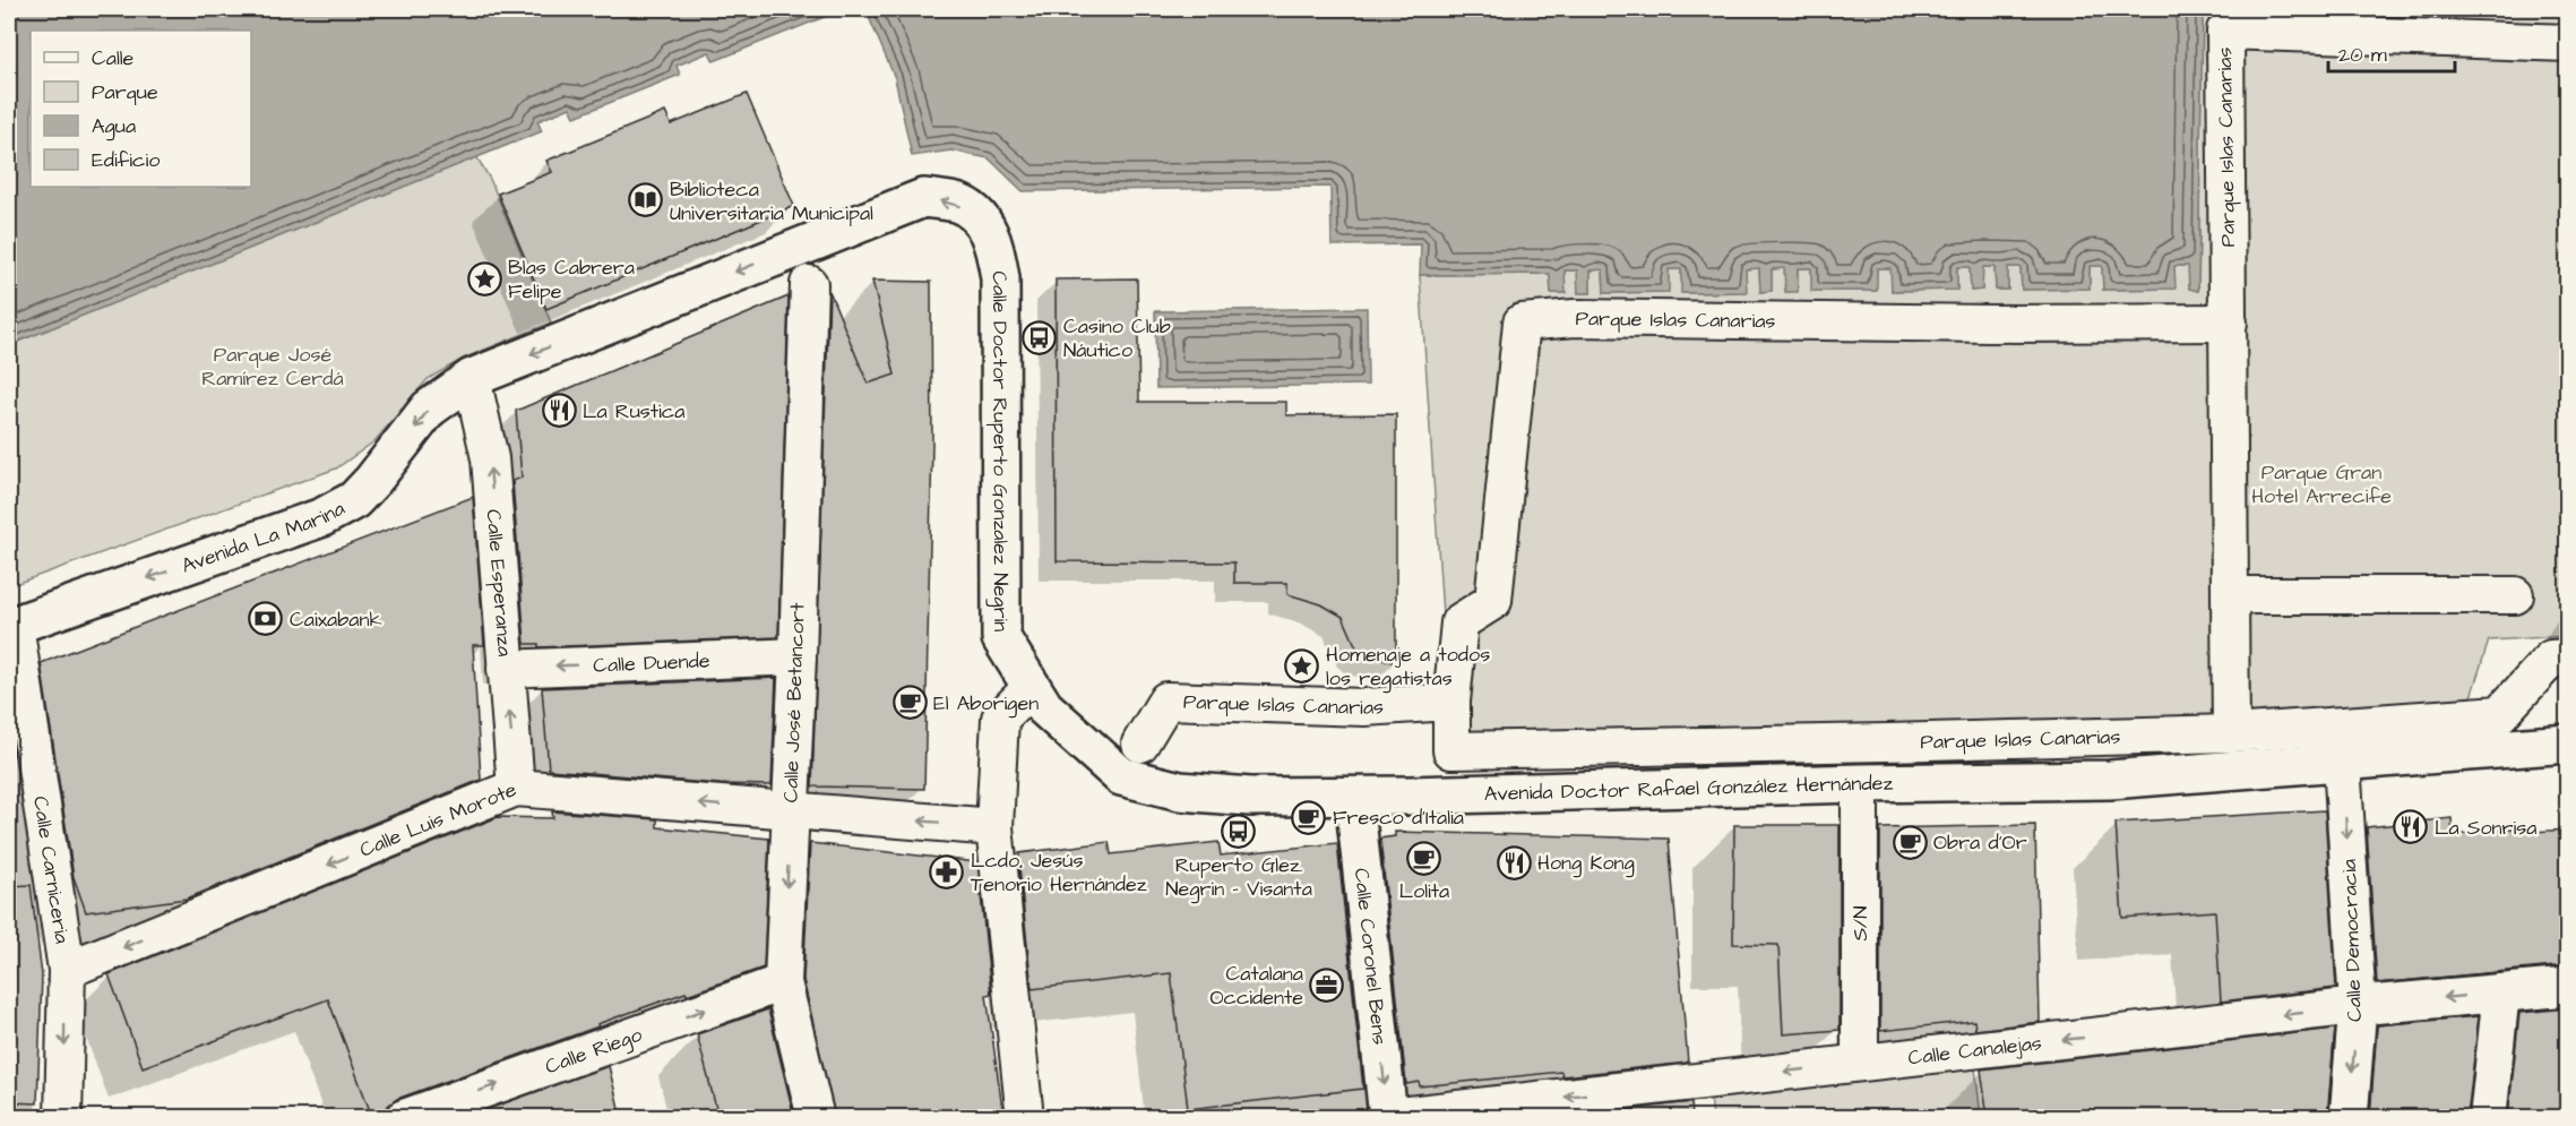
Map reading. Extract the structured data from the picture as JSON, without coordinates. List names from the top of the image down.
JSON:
{
  "streets": {
    "main road": [
      "Calle Doctor Ruperto Gonzalez Negrin",
      "Avenida La Marina",
      "Avenida Doctor Rafael González Hernández",
      "Calle Democracia",
      "Calle Coronel Bens",
      "Calle Canalejas"
    ],
    "street": [
      "Parque Islas Canarias",
      "Calle Esperanza",
      "Calle Duende",
      "Calle José Betancort",
      "Calle Luis Morote",
      "Calle Carniceria",
      "S/N",
      "Calle Riego"
    ]
  },
  "crossings": [
    ["Calle Doctor Ruperto Gonzalez Negrin", "Avenida La Marina"],
    ["Calle Doctor Ruperto Gonzalez Negrin", "Calle Esperanza"],
    ["Calle Doctor Ruperto Gonzalez Negrin", "Avenida Doctor Rafael González Hernández"],
    ["Avenida La Marina", "Calle Esperanza"],
    ["Avenida La Marina", "Calle Carniceria"],
    ["Calle Esperanza", "Calle Duende"],
    ["Calle Esperanza", "Calle Luis Morote"],
    ["Calle Duende", "Calle José Betancort"],
    ["Calle José Betancort", "Calle Luis Morote"],
    ["Calle José Betancort", "Calle Riego"],
    ["Avenida Doctor Rafael González Hernández", "S/N"],
    ["Avenida Doctor Rafael González Hernández", "Calle Democracia"],
    ["Avenida Doctor Rafael González Hernández", "Calle Coronel Bens"],
    ["Calle Luis Morote", "Calle Carniceria"],
    ["S/N", "Calle Canalejas"],
    ["Calle Democracia", "Calle Canalejas"],
    ["Calle Coronel Bens", "Calle Canalejas"]
  ],
  "one_way": [
    "Avenida La Marina",
    "Calle Esperanza",
    "Calle Duende",
    "Calle Luis Morote",
    "Calle Democracia",
    "Calle Coronel Bens",
    "Calle Riego",
    "Calle Canalejas"
  ],
  "parks": ["Parque José Ramírez Cerdá", "Parque Gran Hotel Arrecife"],
  "places": {
    "library": ["Biblioteca Universitaria Municipal"],
    "place": ["Blas Cabrera Felipe", "Homenaje a todos los regatistas"],
    "bus stop": ["Casino Club Náutico", "Ruperto Glez. Negrin - Visanta"],
    "restaurant": ["La Rustica", "La Sonrisa", "Hong Kong"],
    "bank": ["Caixabank"],
    "cafe": [
      "El Aborigen",
      "Fresco d'Italia",
      "Obra d'Or",
      "Lolita"
    ],
    "pharmacy": ["Lcdo. Jesús Tenorio Hernández"],
    "office": ["Catalana Occidente"]
  },
  "legend": [
    "Calle",
    "Parque",
    "Agua",
    "Edificio"
  ],
  "scale_bar": "20 m"
}
